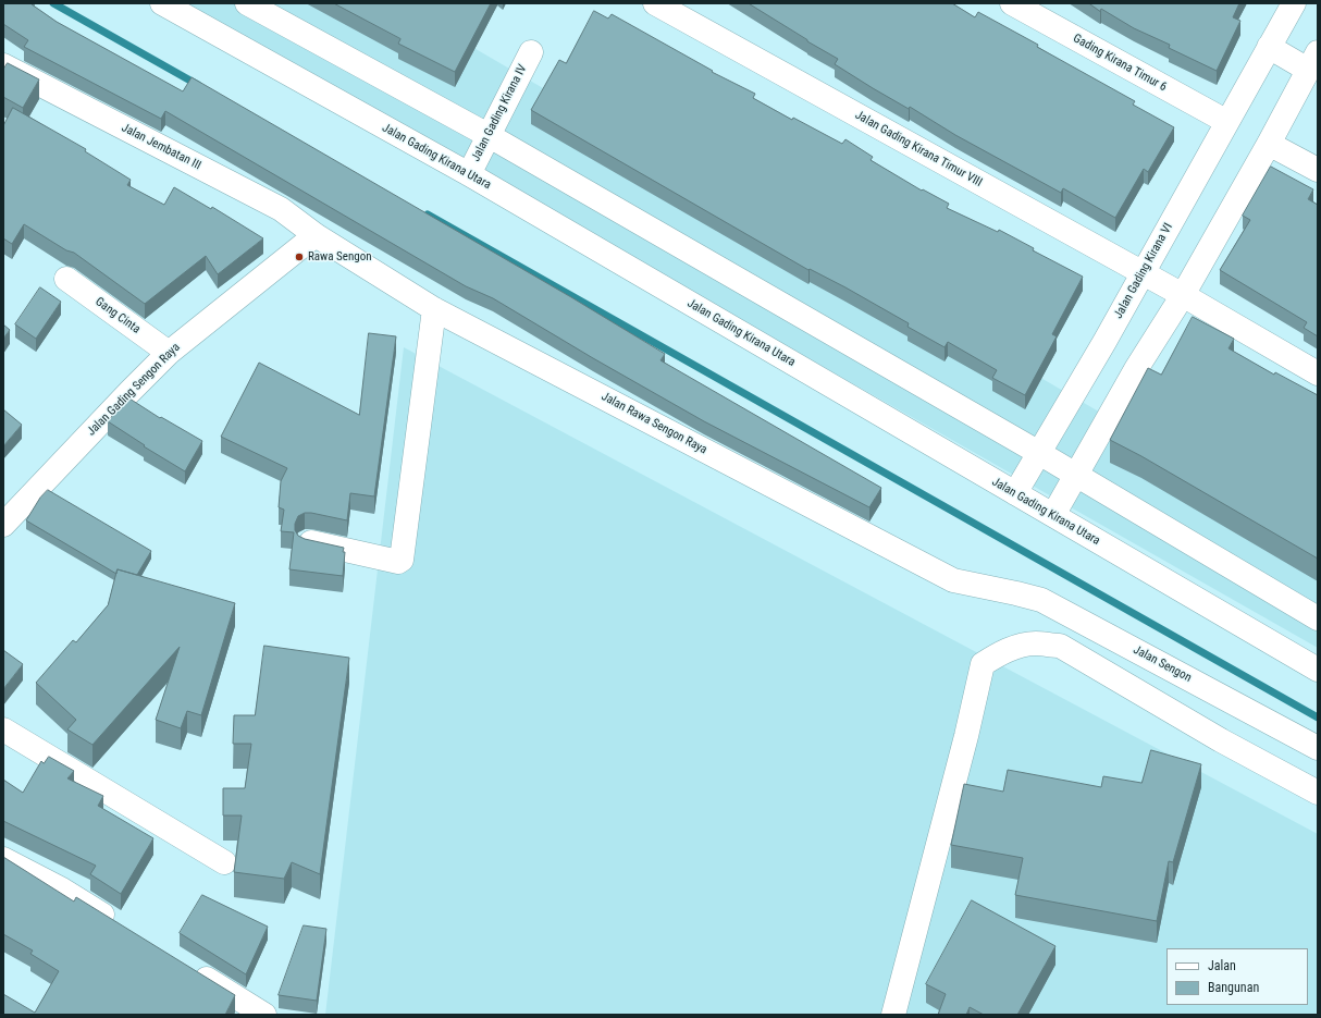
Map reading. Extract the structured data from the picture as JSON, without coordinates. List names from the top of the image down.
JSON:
{
  "streets": {
    "street": [
      "Gading Kirana Timur 6",
      "Jalan Gading Kirana IV",
      "Jalan Jembatan III",
      "Jalan Gading Kirana Timur VIII",
      "Jalan Gading Kirana Utara",
      "Jalan Gading Kirana VI",
      "Gang Cinta",
      "Jalan Gading Sengon Raya",
      "Jalan Rawa Sengon Raya",
      "Jalan Sengon"
    ]
  },
  "crossings": [
    ["Gading Kirana Timur 6", "Jalan Gading Kirana VI"],
    ["Jalan Gading Kirana IV", "Jalan Gading Kirana Utara"],
    ["Jalan Jembatan III", "Jalan Gading Sengon Raya"],
    ["Jalan Jembatan III", "Jalan Rawa Sengon Raya"],
    ["Jalan Gading Kirana Timur VIII", "Jalan Gading Kirana VI"],
    ["Jalan Gading Kirana Utara", "Jalan Gading Kirana VI"],
    ["Gang Cinta", "Jalan Gading Sengon Raya"],
    ["Jalan Gading Sengon Raya", "Jalan Rawa Sengon Raya"],
    ["Jalan Rawa Sengon Raya", "Jalan Sengon"]
  ],
  "places": ["Rawa Sengon"],
  "legend": ["Jalan", "Bangunan"]
}
